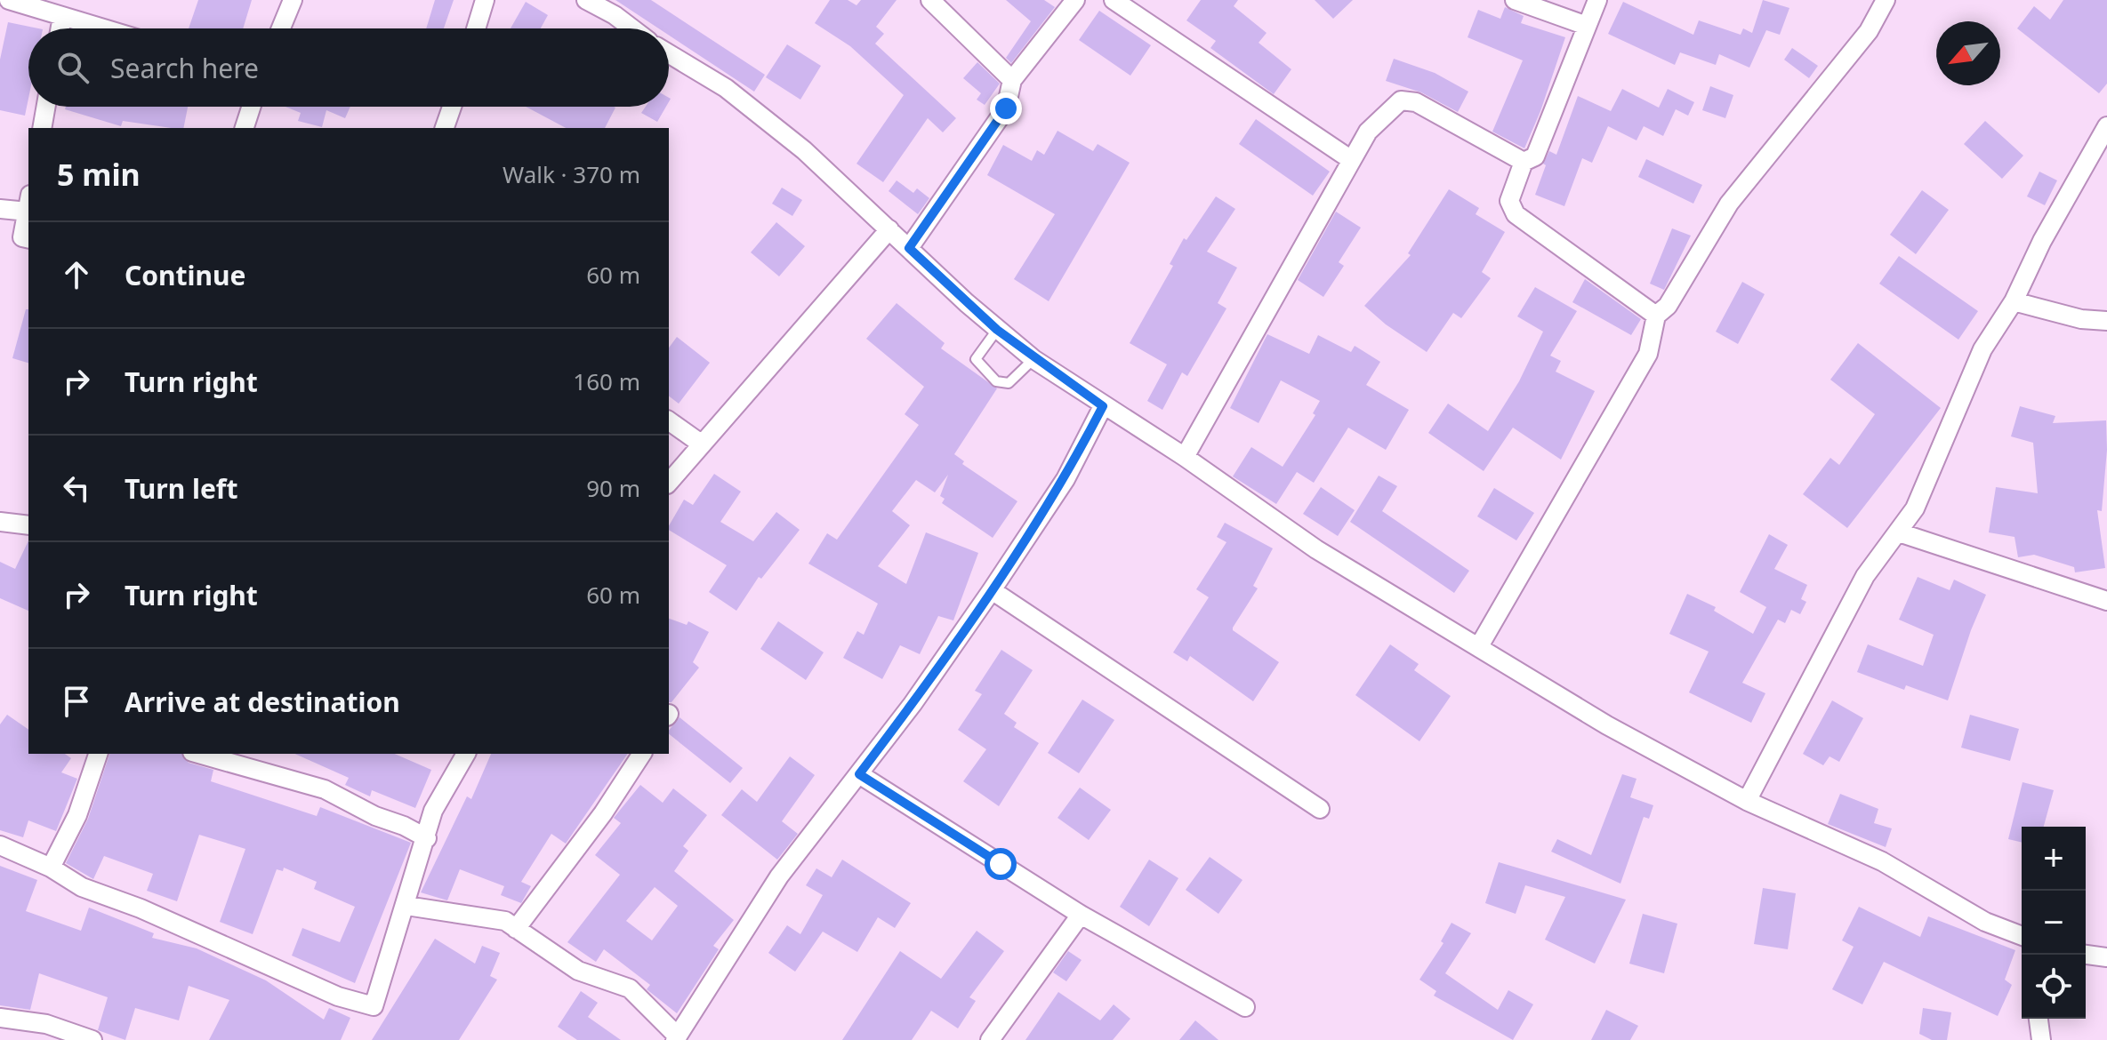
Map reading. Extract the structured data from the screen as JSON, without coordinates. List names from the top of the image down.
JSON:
{
  "north": "bottom left",
  "page": {
    "search": "Search here",
    "heading": ["5 min", "Walk · 370 m"],
    "list": [
      ["Continue", "60 m"],
      ["Turn right", "160 m"],
      ["Turn left", "90 m"],
      ["Turn right", "60 m"],
      "Arrive at destination"
    ],
    "map_buttons": ["+", "−"]
  }
}
